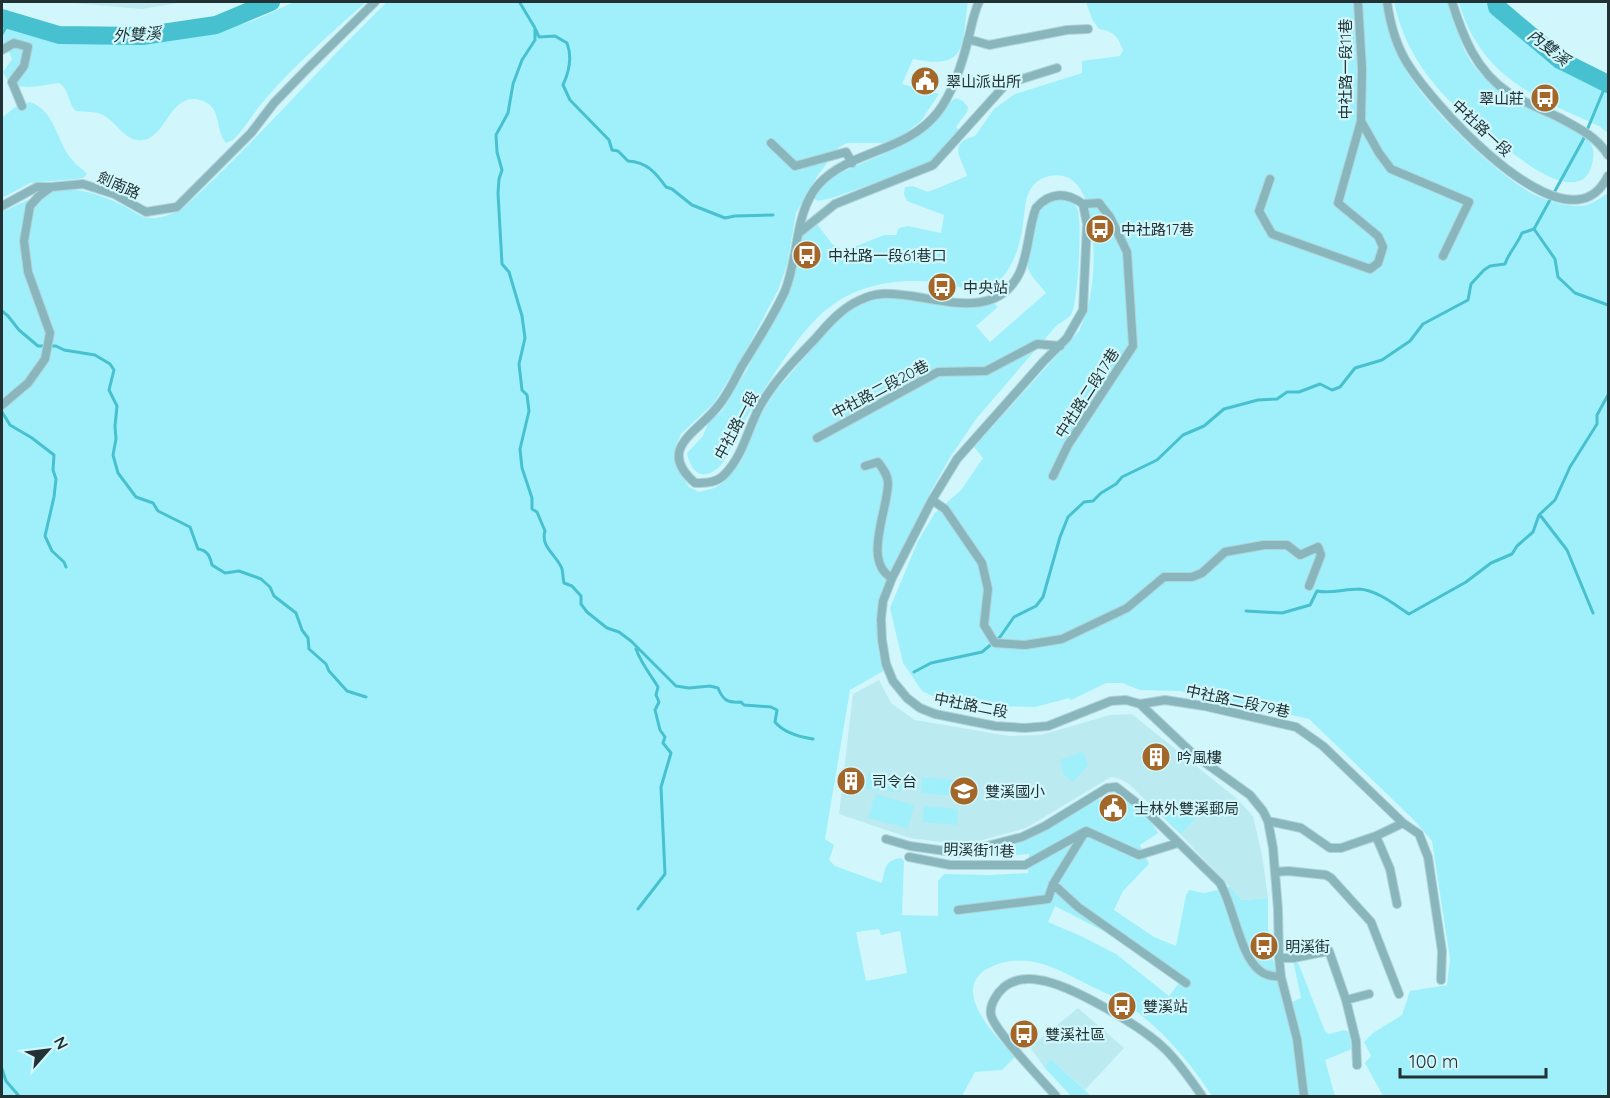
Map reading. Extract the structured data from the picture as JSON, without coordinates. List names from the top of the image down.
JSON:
{
  "streets": {
    "street": [
      "中社路一段11巷",
      "中社路一段",
      "劍南路",
      "中社路二段20巷",
      "中社路二段17巷",
      "中社路二段79巷",
      "中社路二段",
      "明溪街11巷"
    ]
  },
  "crossings": [
    ["中社路一段", "中社路二段17巷"],
    ["中社路一段", "中社路二段"],
    ["中社路二段20巷", "中社路二段"],
    ["中社路二段17巷", "中社路二段"],
    ["中社路二段79巷", "中社路二段"]
  ],
  "water": ["外雙溪", "內雙溪"],
  "places": {
    "public building": ["翠山派出所", "士林外雙溪郵局"],
    "bus stop": [
      "翠山莊",
      "中社路17巷",
      "中社路一段61巷口",
      "中央站",
      "明溪街",
      "雙溪站",
      "雙溪社區"
    ],
    "building": ["吟風樓", "司令台"],
    "school or university": ["雙溪國小"]
  },
  "scale_bar": "100 m",
  "north": "top right"
}
